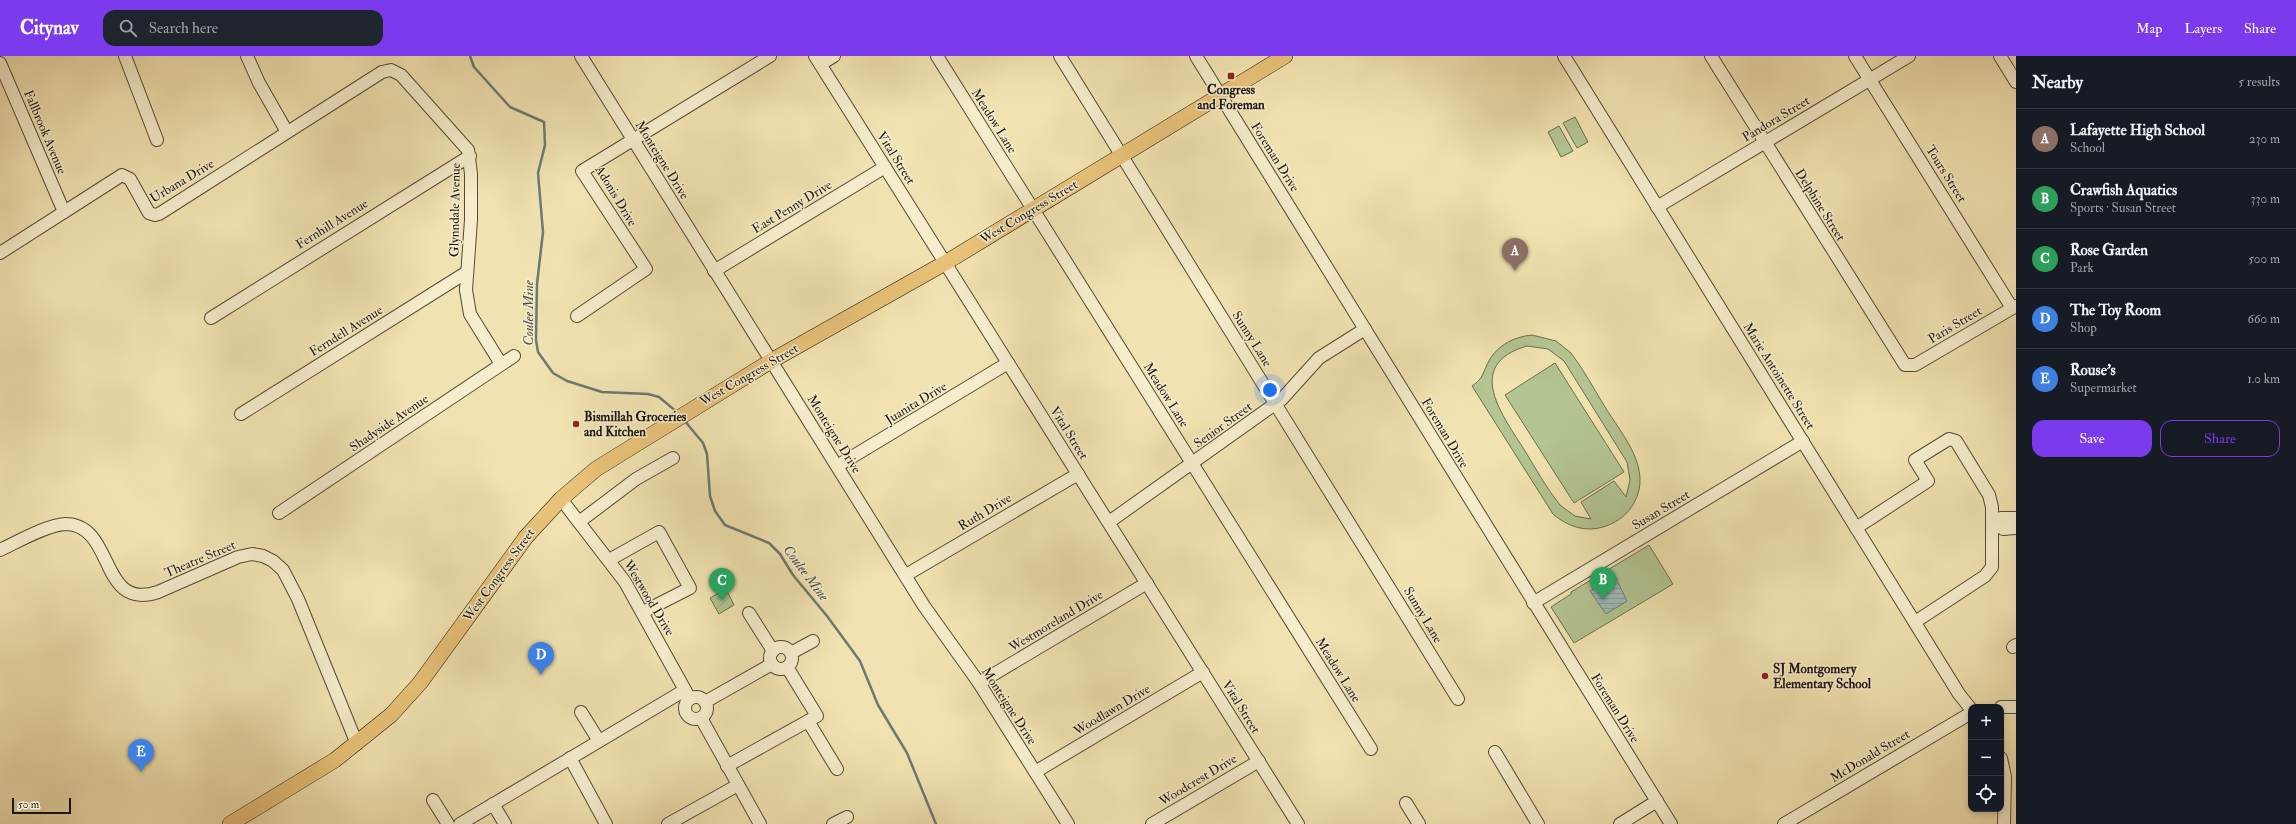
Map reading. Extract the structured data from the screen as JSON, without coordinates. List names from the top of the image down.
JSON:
{
  "streets": {
    "main road": ["West Congress Street"],
    "street": [
      "Pandora Street",
      "Meadow Lane",
      "Fallbrook Avenue",
      "Foreman Drive",
      "Vital Street",
      "Monteigne Drive",
      "Tours Street",
      "Urbana Drive",
      "Adonis Drive",
      "Delphine Street",
      "East Penny Drive",
      "Glynndale Avenue",
      "Fernhill Avenue",
      "Paris Street",
      "Ferndell Avenue",
      "Sunny Lane",
      "Marie Antoinette Street",
      "Juanita Drive",
      "Shadyside Avenue",
      "Senior Street",
      "Susan Street",
      "Ruth Drive",
      "Theatre Street",
      "Westwood Drive",
      "Westmoreland Drive",
      "Woodlawn Drive",
      "McDonald Street",
      "Woodcrest Drive"
    ]
  },
  "crossings": [
    ["Pandora Street", "Tours Street"],
    ["Pandora Street", "Delphine Street"],
    ["Pandora Street", "Marie Antoinette Street"],
    ["Meadow Lane", "West Congress Street"],
    ["Meadow Lane", "Senior Street"],
    ["Fallbrook Avenue", "Urbana Drive"],
    ["Foreman Drive", "West Congress Street"],
    ["Foreman Drive", "Senior Street"],
    ["Foreman Drive", "Susan Street"],
    ["Vital Street", "East Penny Drive"],
    ["Vital Street", "West Congress Street"],
    ["Vital Street", "Juanita Drive"],
    ["Vital Street", "Senior Street"],
    ["Vital Street", "Ruth Drive"],
    ["Vital Street", "Westmoreland Drive"],
    ["Vital Street", "Woodlawn Drive"],
    ["Vital Street", "Woodcrest Drive"],
    ["Monteigne Drive", "Adonis Drive"],
    ["Monteigne Drive", "East Penny Drive"],
    ["Monteigne Drive", "West Congress Street"],
    ["Monteigne Drive", "Juanita Drive"],
    ["Monteigne Drive", "Ruth Drive"],
    ["Monteigne Drive", "Westmoreland Drive"],
    ["Monteigne Drive", "Woodlawn Drive"],
    ["Tours Street", "Paris Street"],
    ["Urbana Drive", "Glynndale Avenue"],
    ["Delphine Street", "Paris Street"],
    ["Glynndale Avenue", "Fernhill Avenue"],
    ["Glynndale Avenue", "Ferndell Avenue"],
    ["Glynndale Avenue", "Shadyside Avenue"],
    ["West Congress Street", "Sunny Lane"],
    ["West Congress Street", "Theatre Street"],
    ["West Congress Street", "Westwood Drive"],
    ["Sunny Lane", "Senior Street"],
    ["Marie Antoinette Street", "Susan Street"]
  ],
  "water": ["Coulee Mine"],
  "places": {
    "transit": ["Congress and Foreman"],
    "other": ["Bismillah Groceries and Kitchen", "SJ Montgomery Elementary School"]
  },
  "scale_bar": "50 m",
  "page": {
    "header": "Citynav",
    "search": "Search here",
    "nav": ["Map", "Layers", "Share"],
    "heading": ["Nearby", "5 results"],
    "list": [
      {
        "mark": "A",
        "name": "Lafayette High School",
        "note": "School",
        "value": "230 m"
      },
      {
        "mark": "B",
        "name": "Crawfish Aquatics",
        "note": "Sports · Susan Street",
        "value": "330 m"
      },
      {
        "mark": "C",
        "name": "Rose Garden",
        "note": "Park",
        "value": "500 m"
      },
      {
        "mark": "D",
        "name": "The Toy Room",
        "note": "Shop",
        "value": "660 m"
      },
      {
        "mark": "E",
        "name": "Rouse's",
        "note": "Supermarket",
        "value": "1.0 km"
      }
    ],
    "pins": [
      "A",
      "B",
      "C",
      "D",
      "E"
    ],
    "buttons": ["Save", "Share"],
    "map_buttons": ["+", "−"],
    "scale": "50 m"
  }
}
